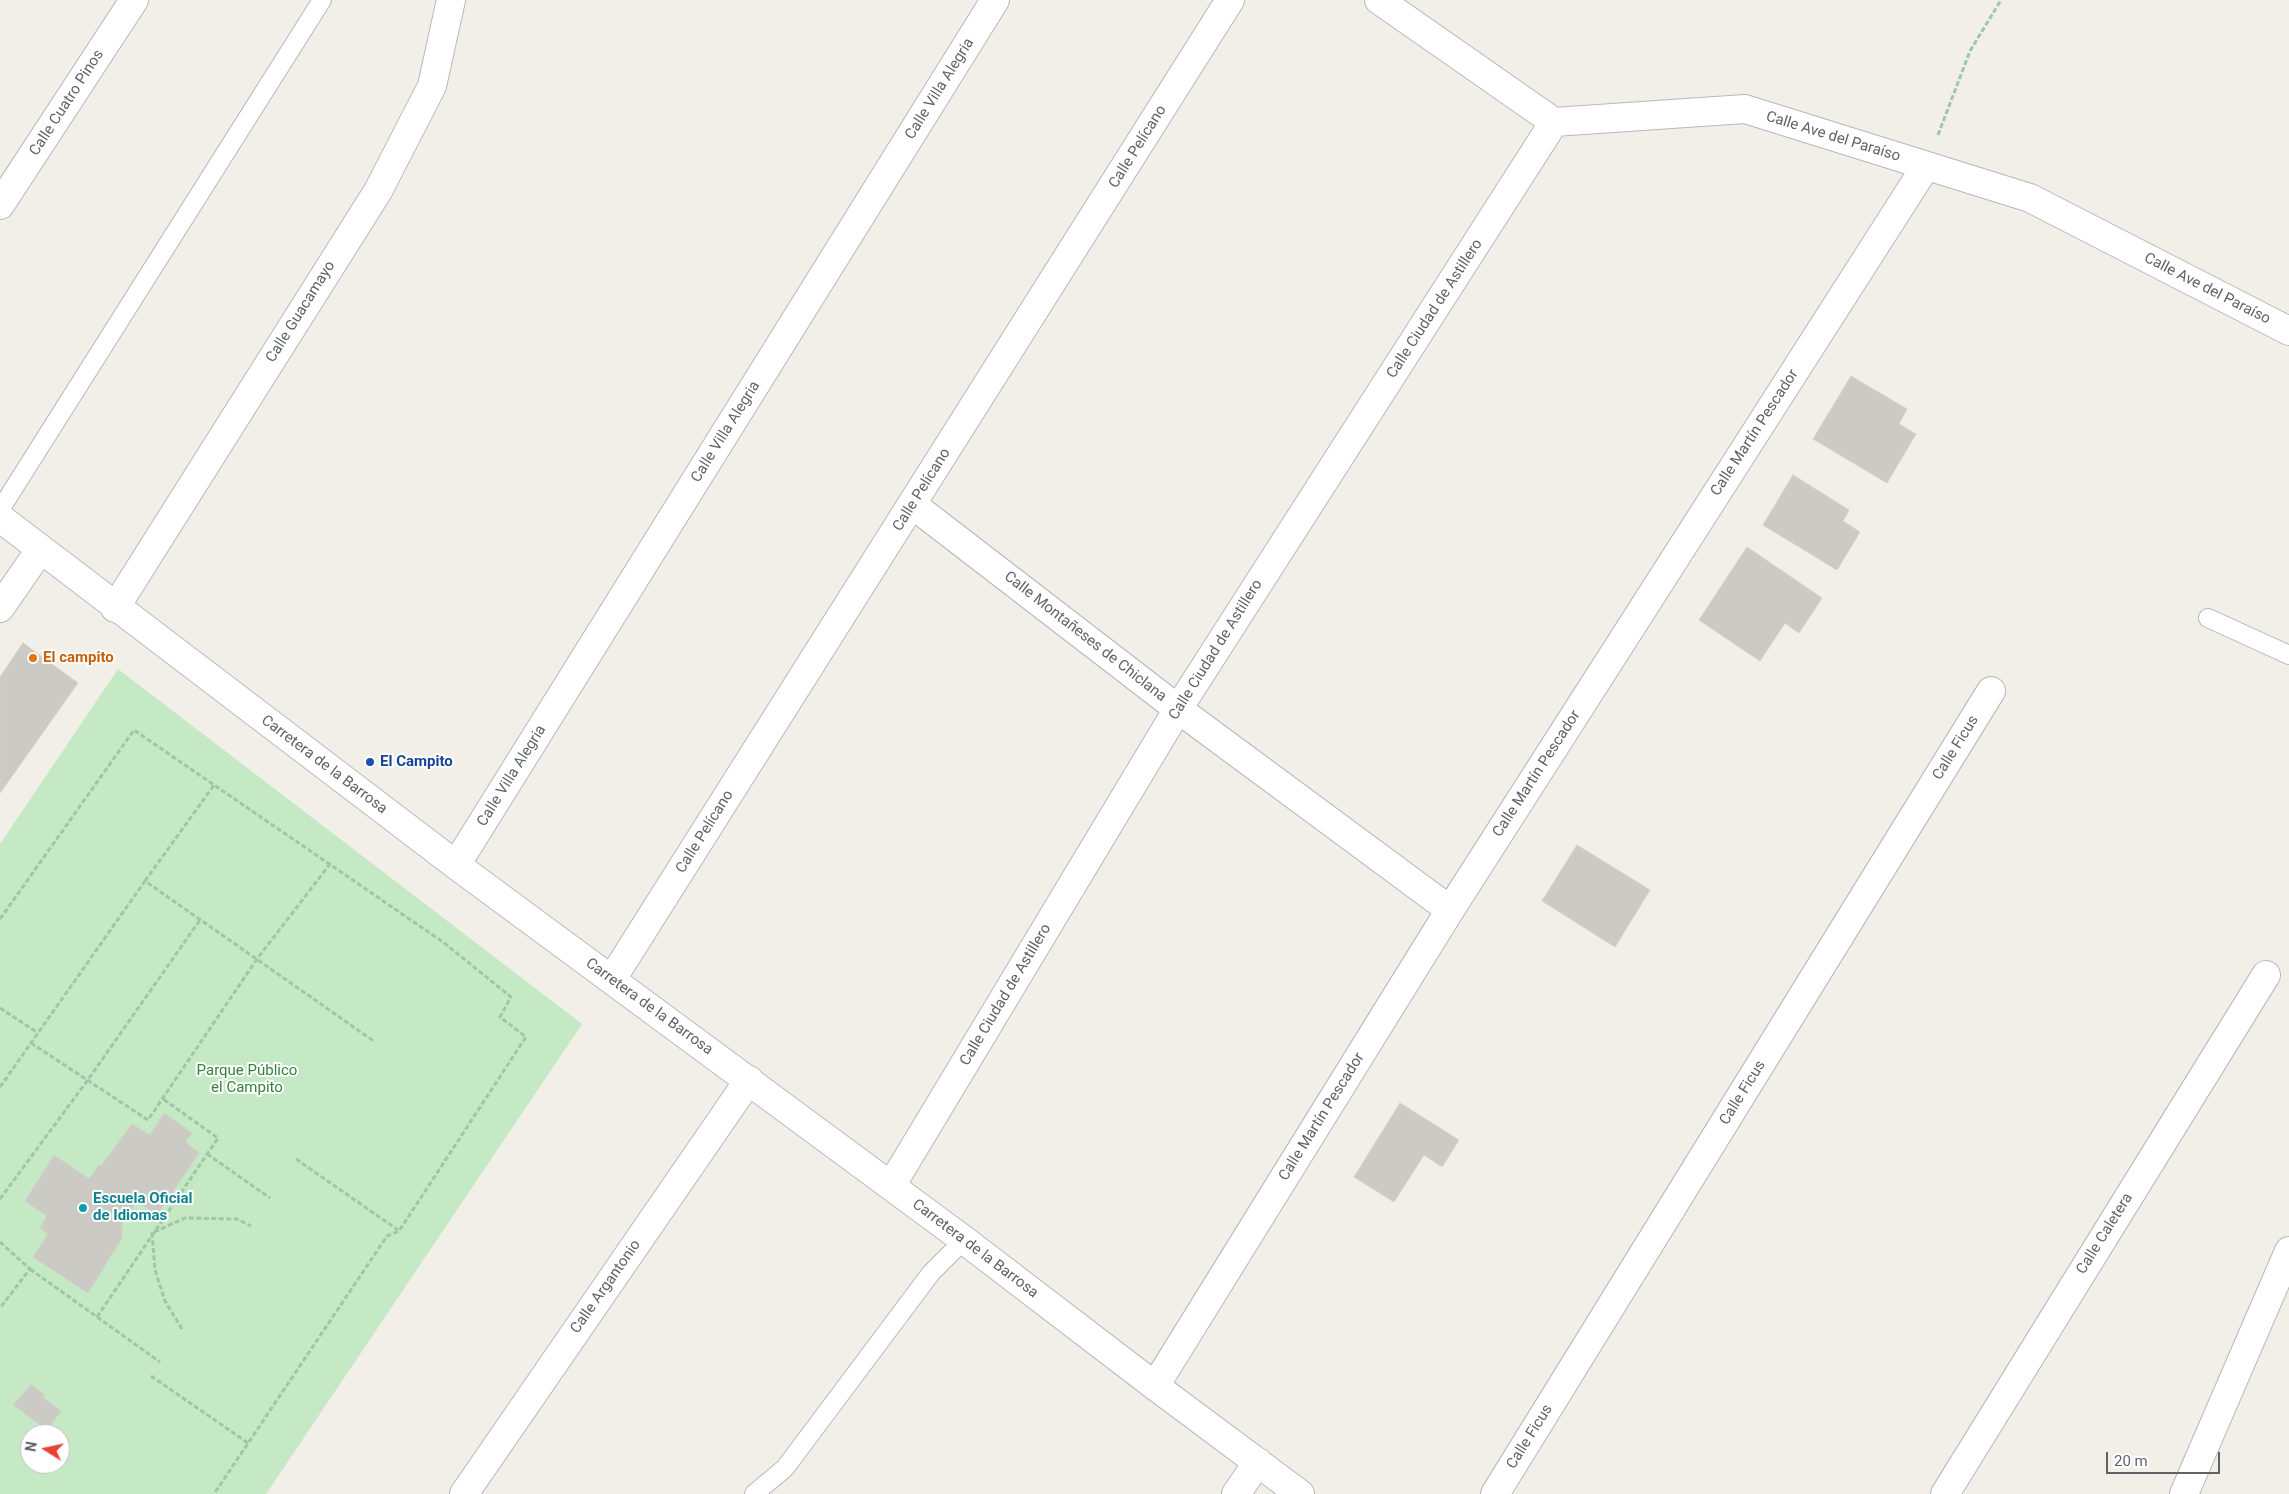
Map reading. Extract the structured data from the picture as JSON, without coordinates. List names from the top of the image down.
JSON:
{
  "streets": {
    "street": [
      "Calle Villa Alegria",
      "Calle Cuatro Pinos",
      "Calle Ave del Paraíso",
      "Calle Pelícano",
      "Calle Ciudad de Astillero",
      "Calle Guacamayo",
      "Calle Martín Pescador",
      "Calle Montañeses de Chiclana",
      "Calle Ficus",
      "Carretera de la Barrosa",
      "Calle Caletera",
      "Calle Argantonio"
    ]
  },
  "crossings": [
    ["Calle Villa Alegria", "Carretera de la Barrosa"],
    ["Calle Ave del Paraíso", "Calle Ciudad de Astillero"],
    ["Calle Ave del Paraíso", "Calle Martín Pescador"],
    ["Calle Pelícano", "Calle Montañeses de Chiclana"],
    ["Calle Pelícano", "Carretera de la Barrosa"],
    ["Calle Ciudad de Astillero", "Calle Montañeses de Chiclana"],
    ["Calle Ciudad de Astillero", "Carretera de la Barrosa"],
    ["Calle Guacamayo", "Carretera de la Barrosa"],
    ["Calle Martín Pescador", "Calle Montañeses de Chiclana"],
    ["Calle Martín Pescador", "Carretera de la Barrosa"],
    ["Carretera de la Barrosa", "Calle Argantonio"]
  ],
  "parks": ["Parque Público el Campito"],
  "places": ["El campito", "El Campito", "Escuela Oficial de Idiomas"],
  "scale_bar": "20 m",
  "north": "left"
}
